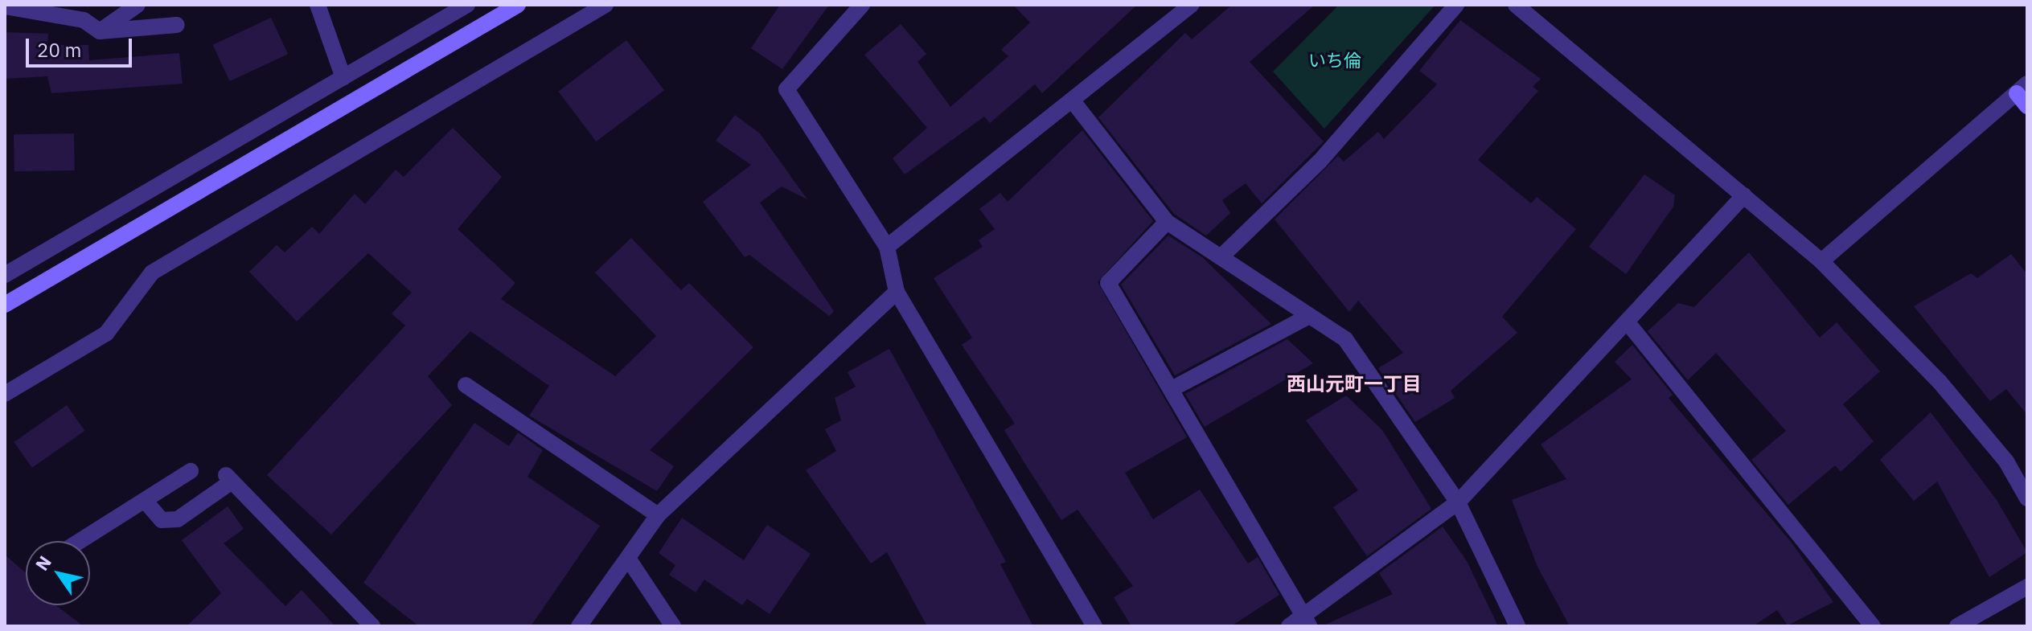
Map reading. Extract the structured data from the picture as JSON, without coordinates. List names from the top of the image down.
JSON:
{
  "districts": ["西山元町一丁目"],
  "parks": ["いち倫"],
  "scale_bar": "20 m",
  "north": "top left"
}
